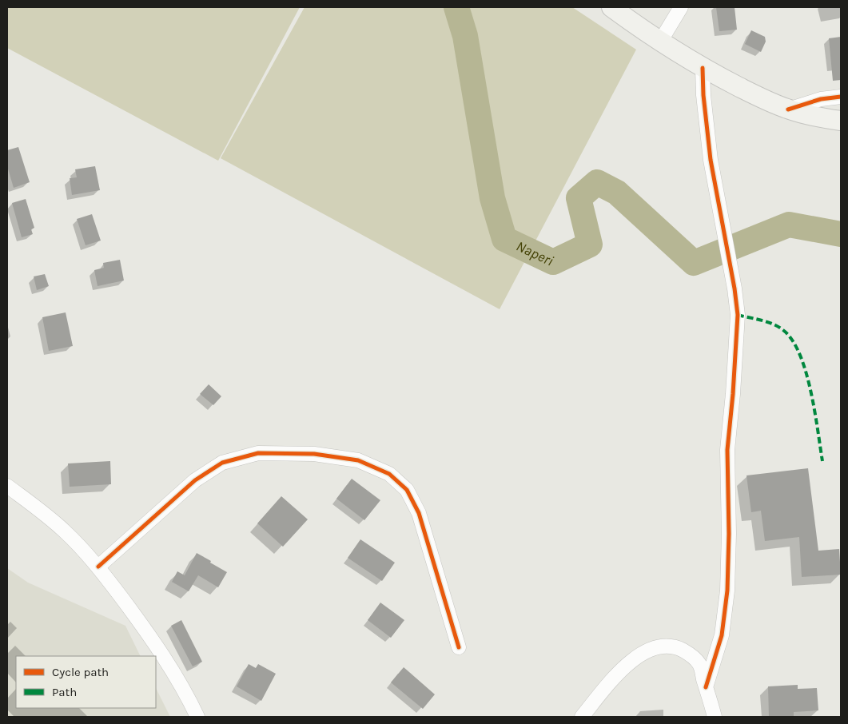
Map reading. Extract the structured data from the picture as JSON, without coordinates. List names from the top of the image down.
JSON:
{
  "water": ["Naperi"],
  "legend": ["Cycle path", "Path"]
}
